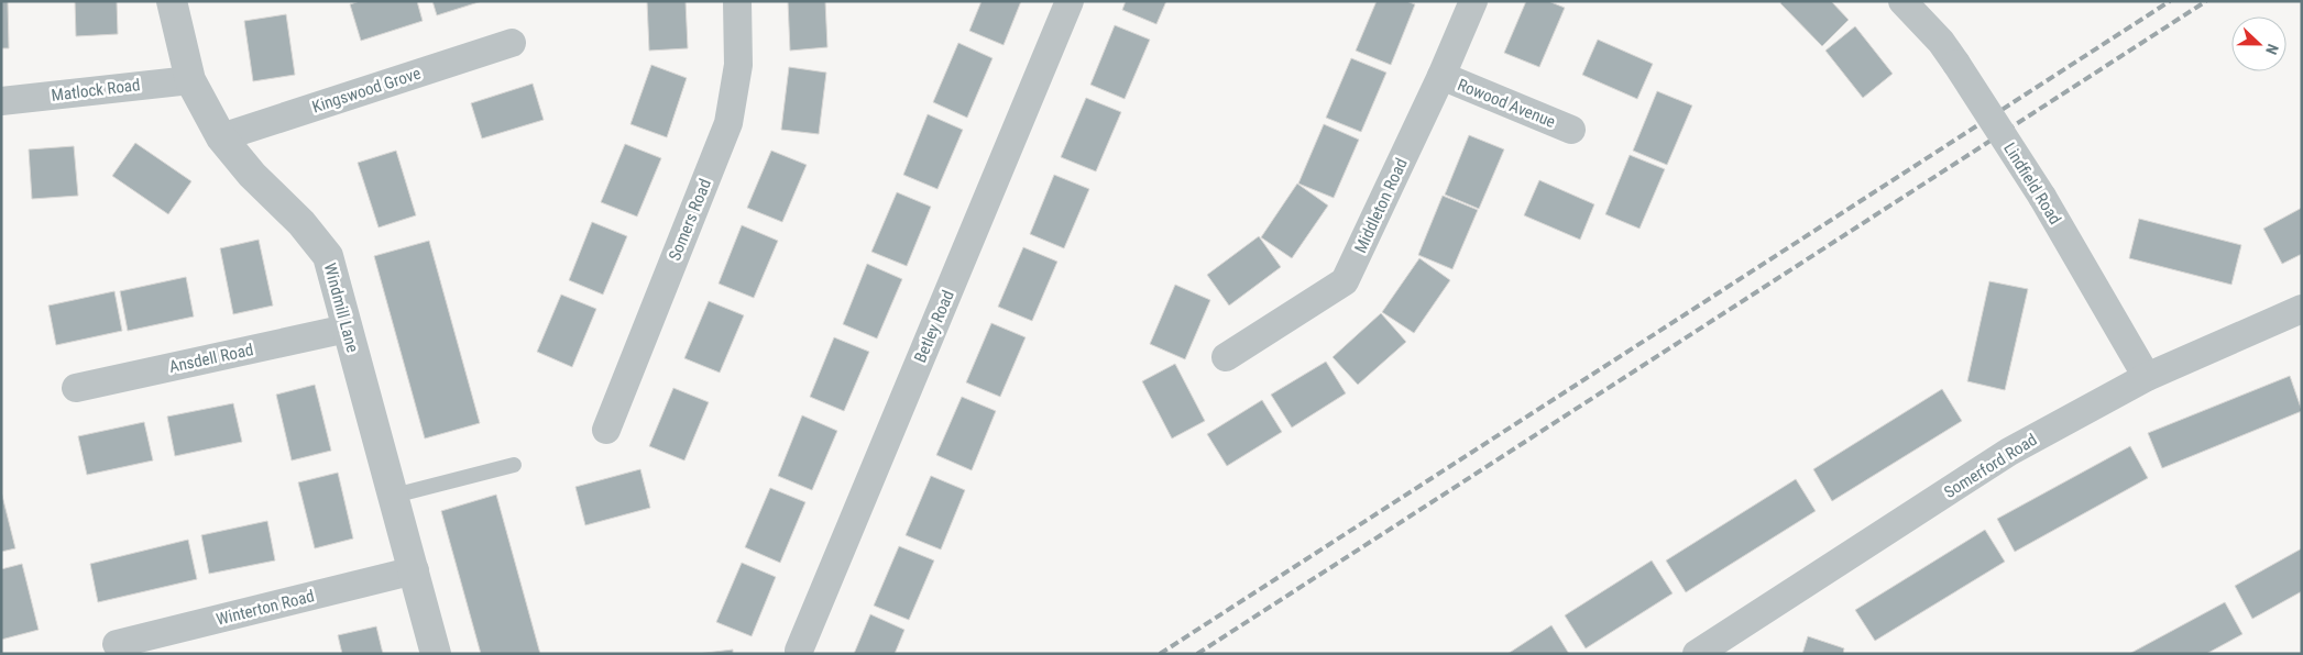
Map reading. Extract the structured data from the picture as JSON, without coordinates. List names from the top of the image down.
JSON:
{
  "streets": {
    "street": [
      "Matlock Road",
      "Kingswood Grove",
      "Rowood Avenue",
      "Lindfield Road",
      "Middleton Road",
      "Somers Road",
      "Windmill Lane",
      "Betley Road",
      "Ansdell Road",
      "Somerford Road",
      "Winterton Road"
    ]
  },
  "crossings": [
    ["Matlock Road", "Windmill Lane"],
    ["Kingswood Grove", "Windmill Lane"],
    ["Rowood Avenue", "Middleton Road"],
    ["Lindfield Road", "Somerford Road"],
    ["Windmill Lane", "Ansdell Road"],
    ["Windmill Lane", "Winterton Road"]
  ],
  "north": "right"
}
